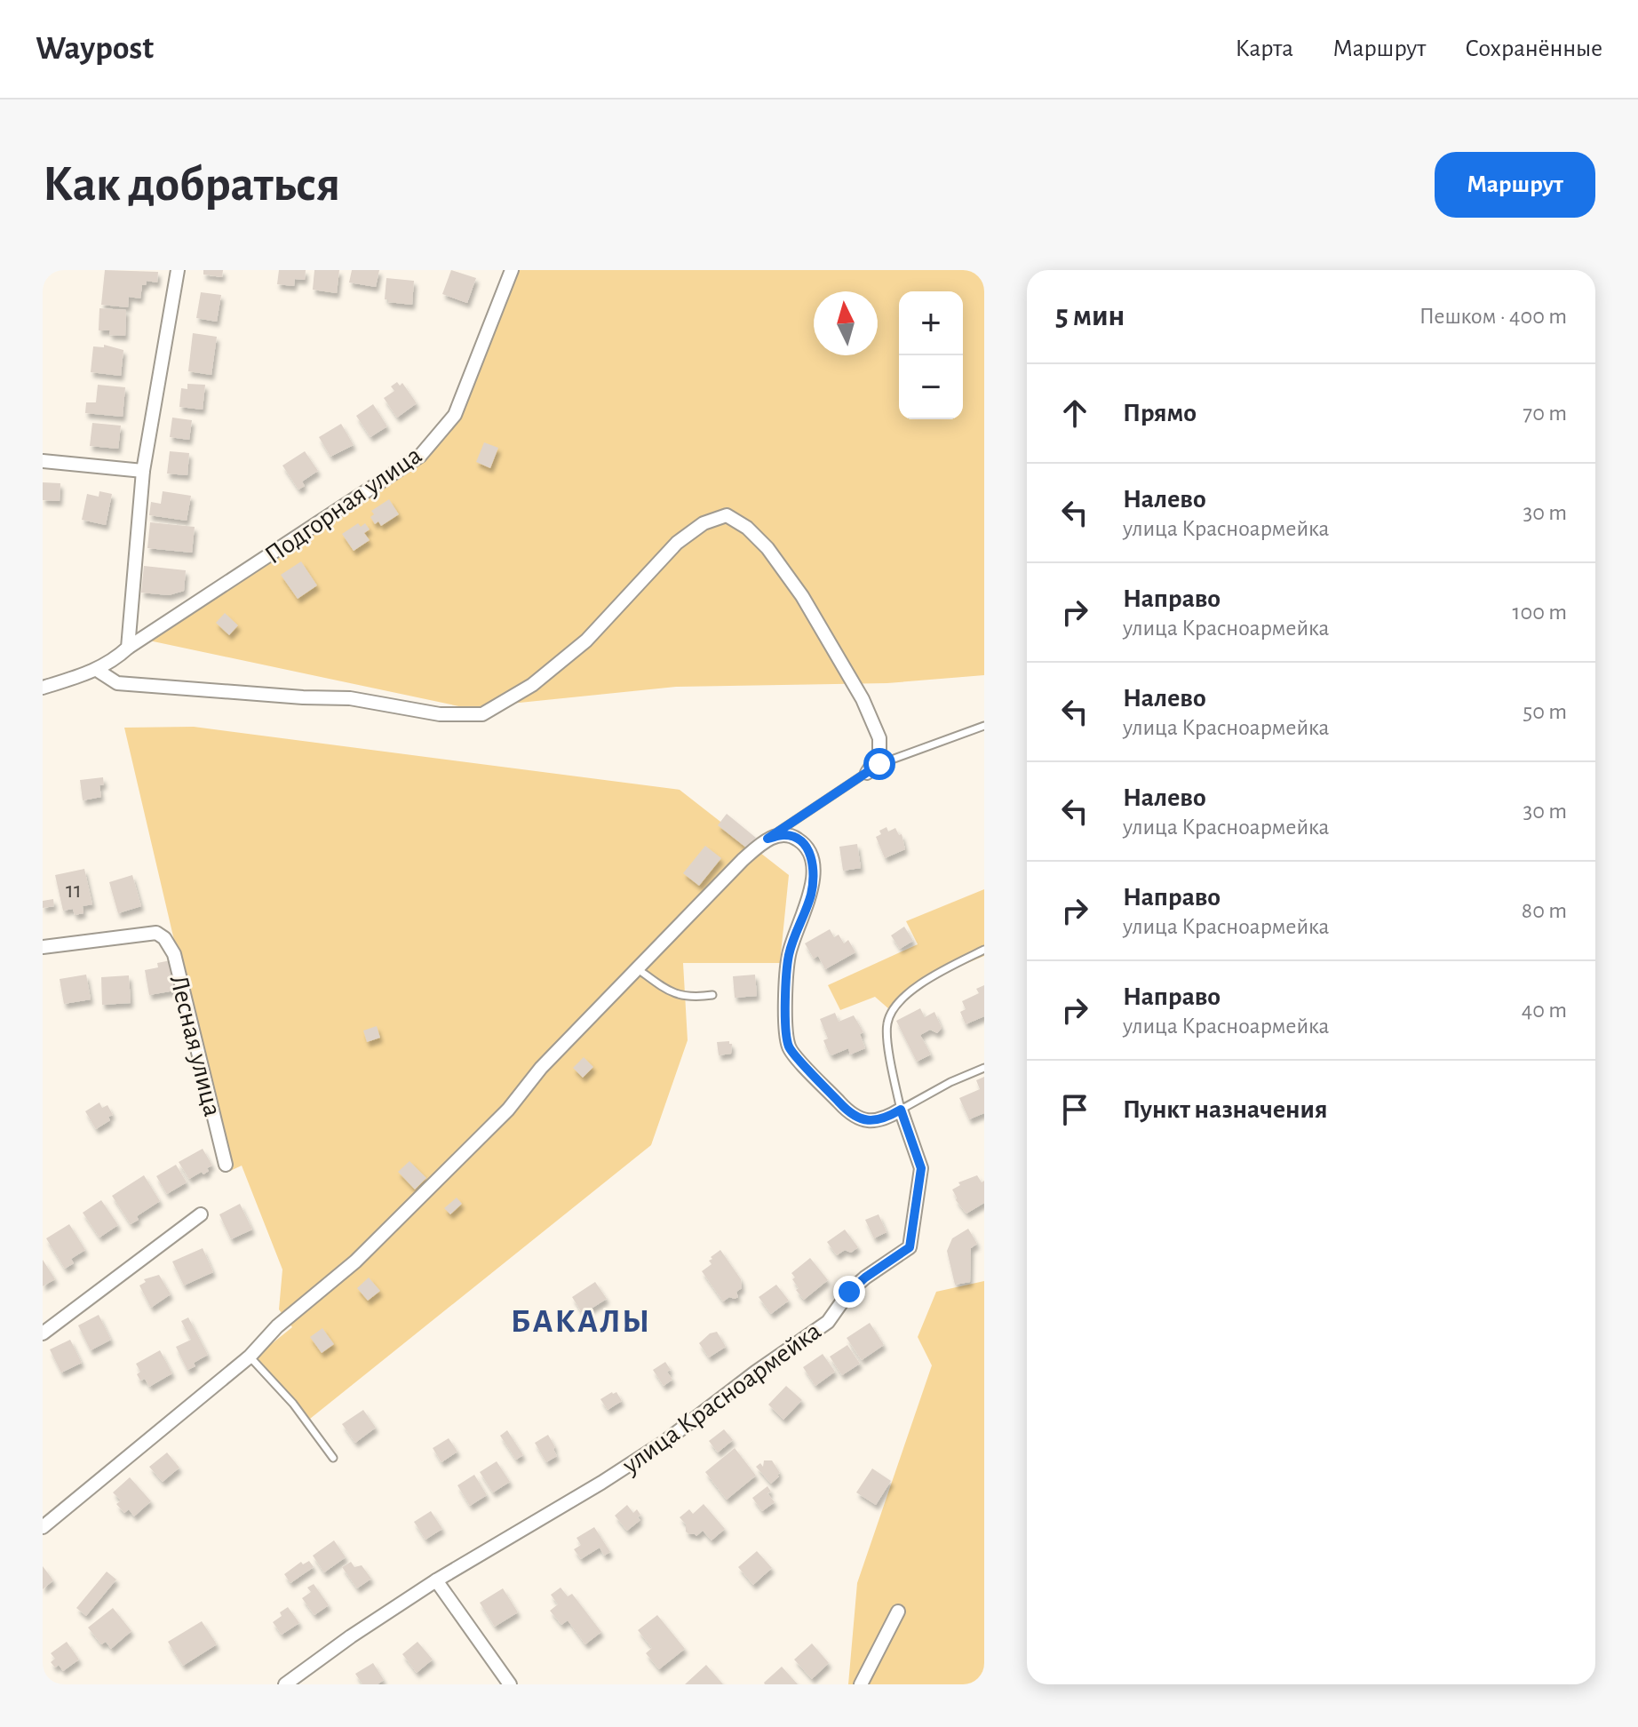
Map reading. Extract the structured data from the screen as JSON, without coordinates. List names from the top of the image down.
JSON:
{
  "streets": {
    "street": ["Подгорная улица", "Лесная улица", "улица Красноармейка"]
  },
  "districts": ["БАКАЛЫ"],
  "house_numbers": ["11"],
  "north": "top",
  "page": {
    "header": "Waypost",
    "nav": ["Карта", "Маршрут", "Сохранённые"],
    "buttons": "Маршрут",
    "title": "Как добраться",
    "heading": ["5 мин", "Пешком · 400 m"],
    "map_buttons": ["+", "−"],
    "list": [
      ["Прямо", "70 m"],
      ["Налево", "улица Красноармейка", "30 m"],
      ["Направо", "улица Красноармейка", "100 m"],
      ["Налево", "улица Красноармейка", "50 m"],
      ["Налево", "улица Красноармейка", "30 m"],
      ["Направо", "улица Красноармейка", "80 m"],
      ["Направо", "улица Красноармейка", "40 m"],
      "Пункт назначения"
    ]
  }
}
